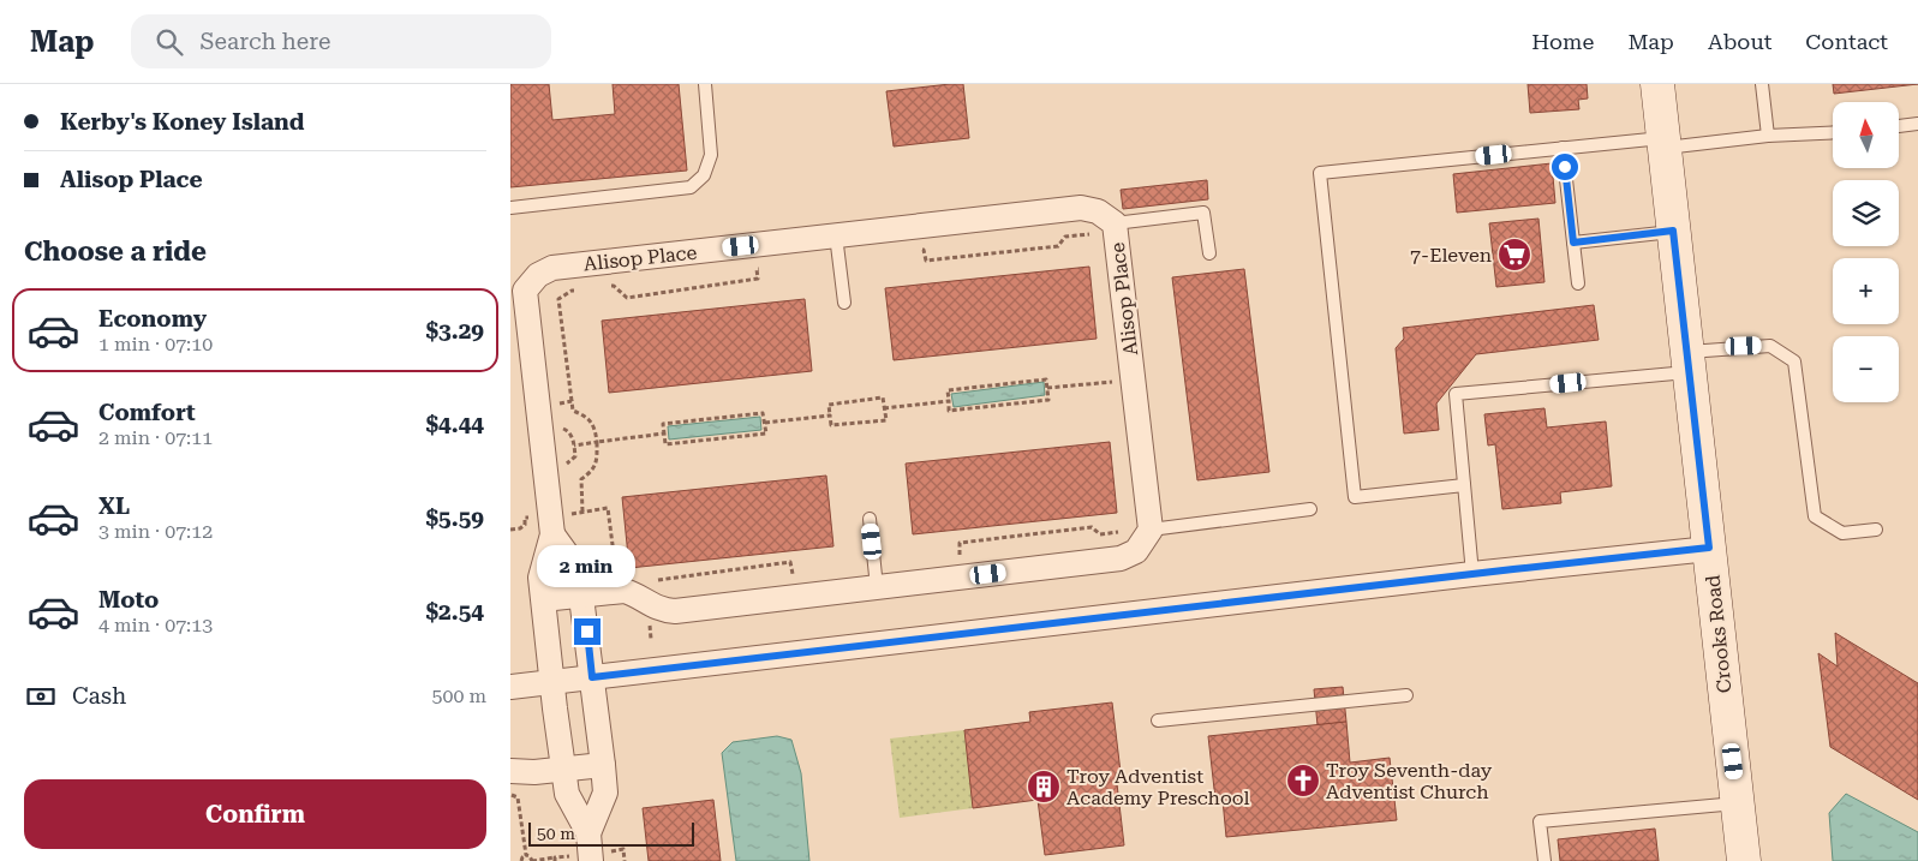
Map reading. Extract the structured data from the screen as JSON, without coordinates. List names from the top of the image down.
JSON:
{
  "streets": {
    "main road": ["Crooks Road"],
    "street": ["Alisop Place"]
  },
  "places": {
    "supermarket": ["7-Eleven"],
    "church": ["Troy Seventh-day Adventist Church"],
    "building": ["Troy Adventist Academy Preschool"]
  },
  "scale_bar": "50 m",
  "north": "top",
  "page": {
    "header": "Map",
    "search": "Search here",
    "nav": [
      "Home",
      "Map",
      "About",
      "Contact"
    ],
    "banner": ["Kerby's Koney Island", "Alisop Place"],
    "map_buttons": ["+", "−"],
    "heading": "Choose a ride",
    "list": [
      {
        "name": "Economy",
        "note": "1 min · 07:10",
        "value": "$3.29"
      },
      {
        "name": "Comfort",
        "note": "2 min · 07:11",
        "value": "$4.44"
      },
      {
        "name": "XL",
        "note": "3 min · 07:12",
        "value": "$5.59"
      },
      {
        "name": "Moto",
        "note": "4 min · 07:13",
        "value": "$2.54"
      }
    ],
    "bubble": "2 min",
    "pay": ["Cash", "500 m"],
    "buttons": "Confirm",
    "scale": "50 m"
  }
}
